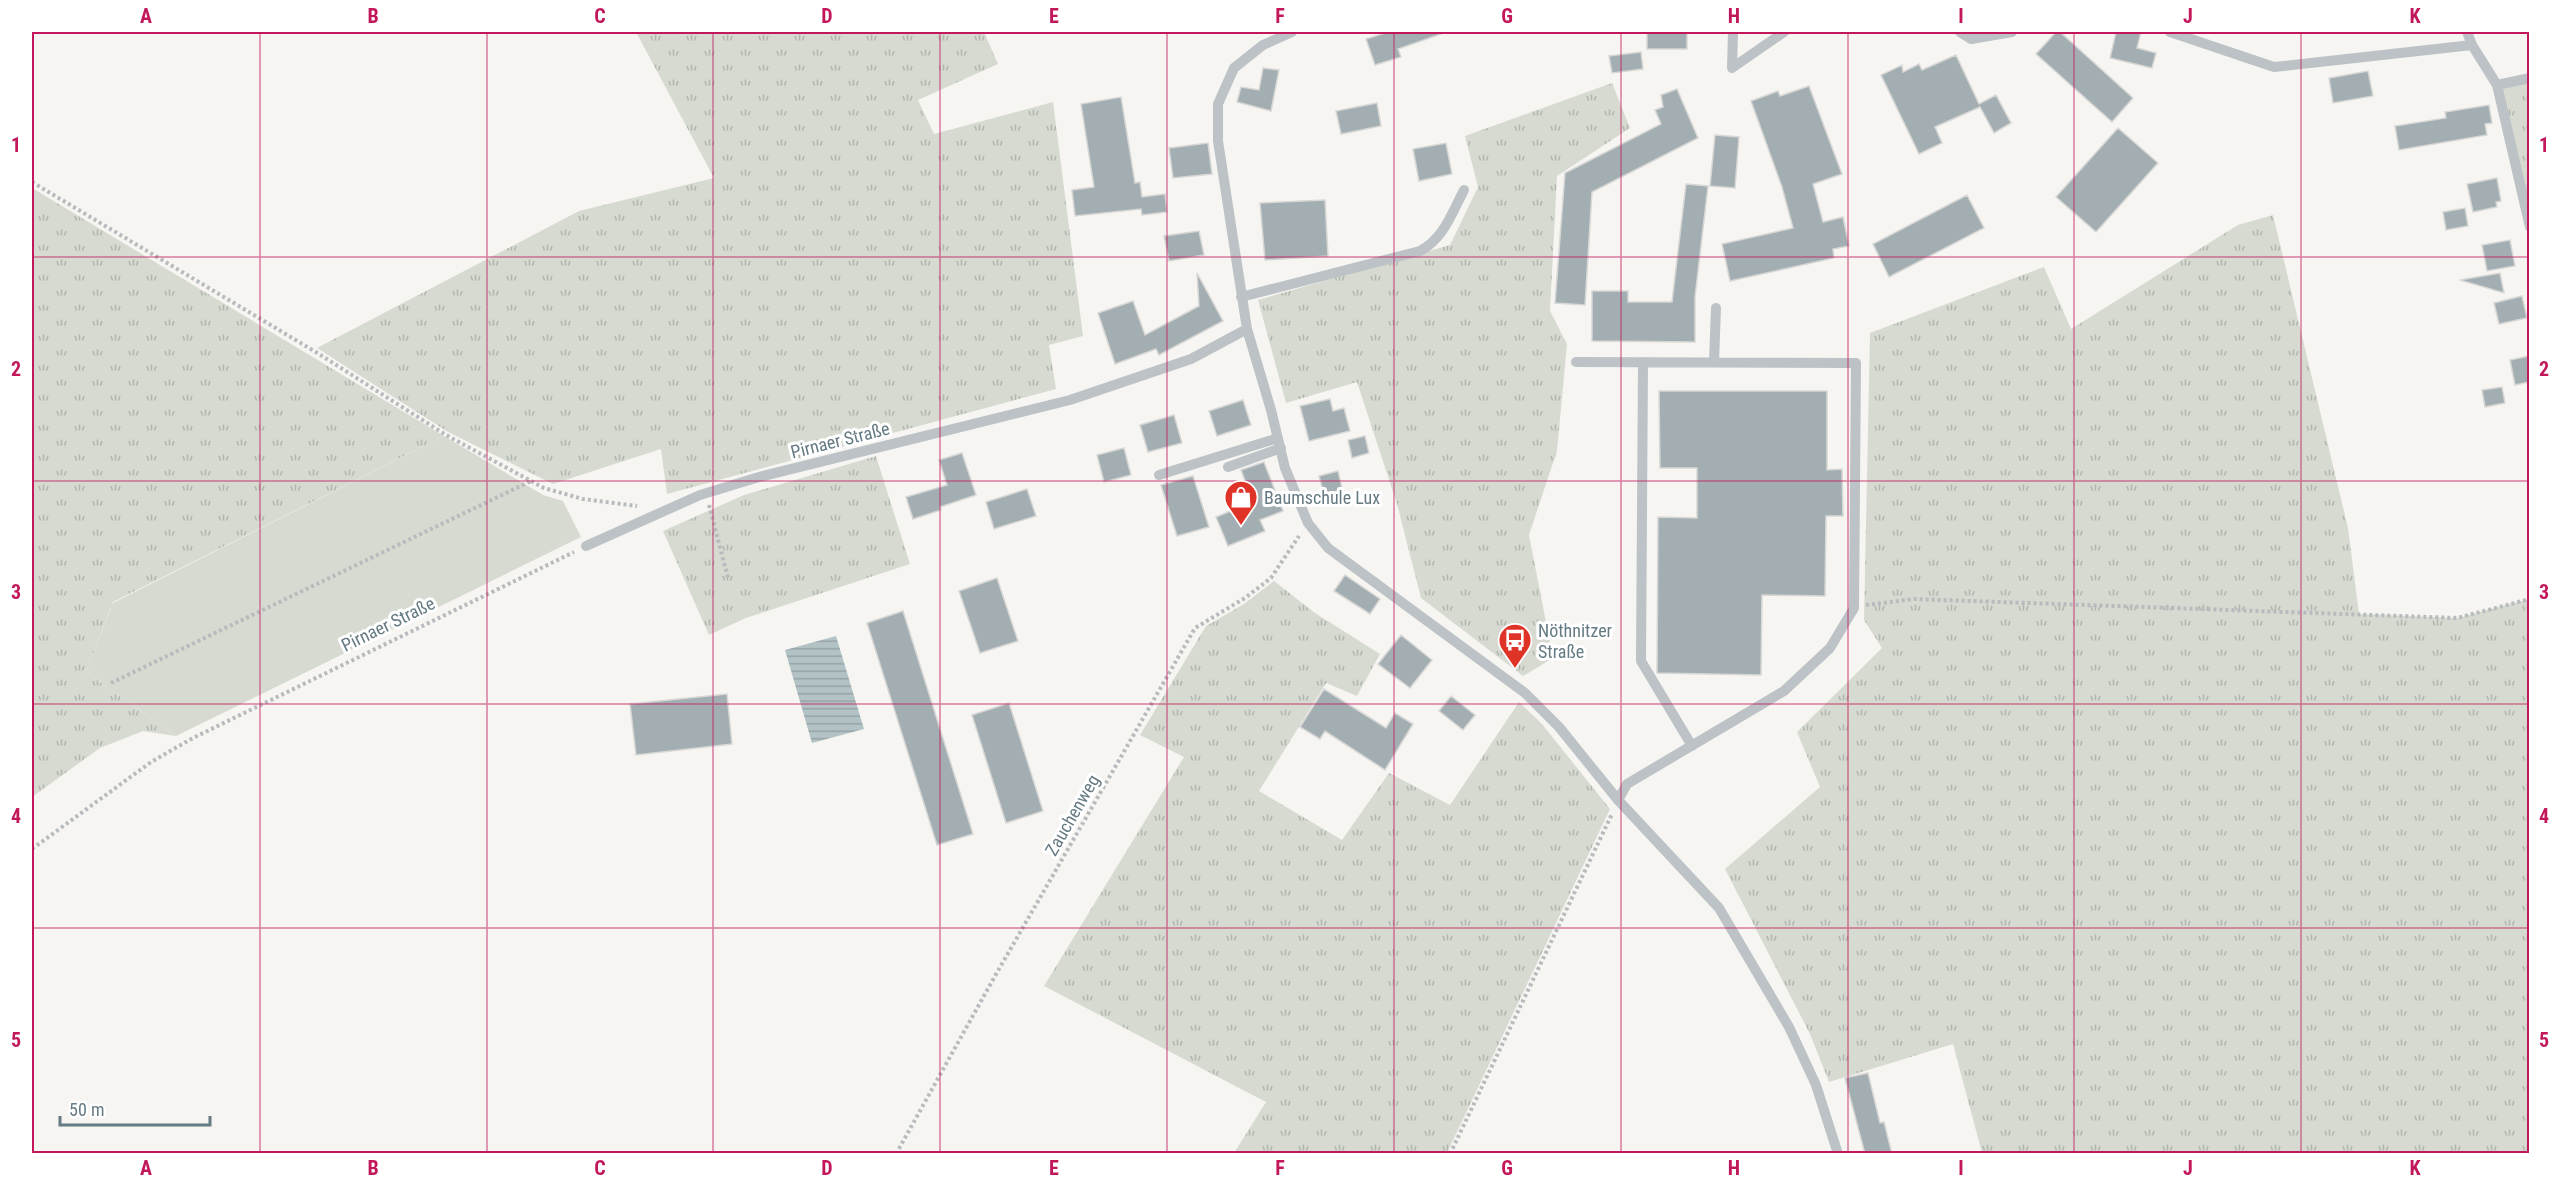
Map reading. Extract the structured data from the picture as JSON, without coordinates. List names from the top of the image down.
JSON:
{
  "streets": {
    "street": ["Pirnaer Straße"],
    "path": ["Zauchenweg"]
  },
  "places": {
    "shop": ["Baumschule Lux"],
    "bus stop": ["Nöthnitzer Straße"]
  },
  "scale_bar": "50 m",
  "grid": {
    "columns": [
      "A",
      "B",
      "C",
      "D",
      "E",
      "F",
      "G",
      "H",
      "I",
      "J",
      "K"
    ],
    "rows": [
      "1",
      "2",
      "3",
      "4",
      "5"
    ]
  }
}
